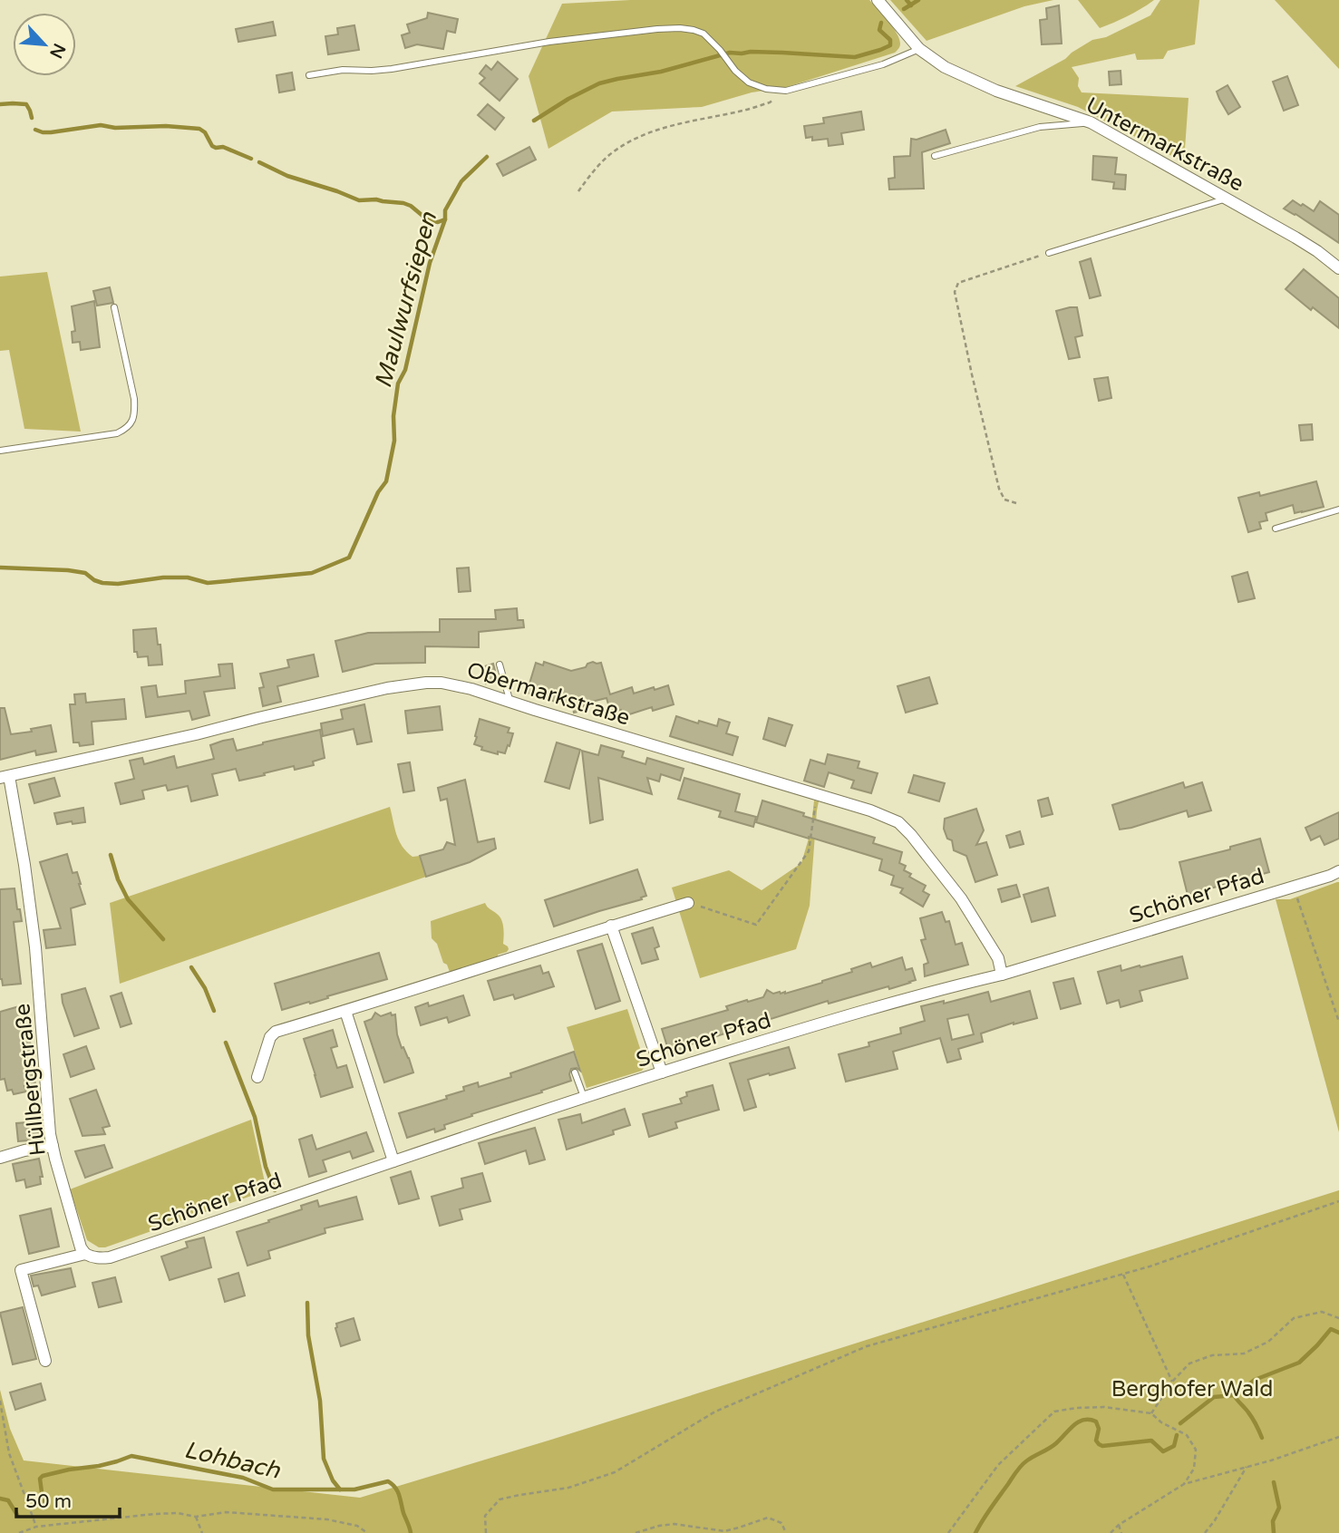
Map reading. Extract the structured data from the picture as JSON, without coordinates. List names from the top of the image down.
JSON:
{
  "streets": {
    "street": [
      "Untermarkstraße",
      "Obermarkstraße",
      "Schöner Pfad",
      "Hüllbergstraße"
    ]
  },
  "crossings": [
    ["Obermarkstraße", "Schöner Pfad"],
    ["Obermarkstraße", "Hüllbergstraße"],
    ["Schöner Pfad", "Hüllbergstraße"]
  ],
  "water": ["Maulwurfsiepen", "Lohbach"],
  "parks": ["Berghofer Wald"],
  "scale_bar": "50 m",
  "north": "bottom right"
}
